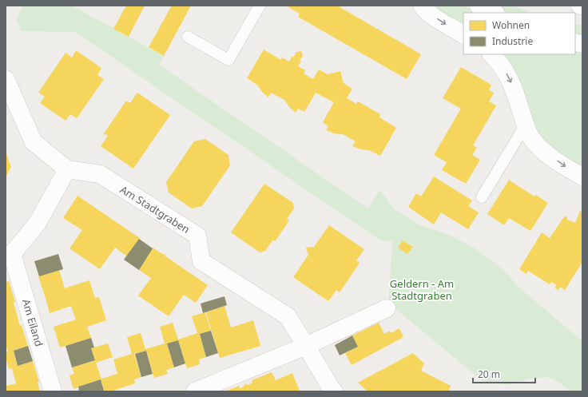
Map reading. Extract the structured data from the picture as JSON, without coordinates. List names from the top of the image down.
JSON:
{
  "streets": {
    "street": ["Am Stadtgraben", "Am Eiland"]
  },
  "parks": ["Geldern - Am Stadtgraben"],
  "legend": ["Wohnen", "Industrie"],
  "scale_bar": "20 m"
}
